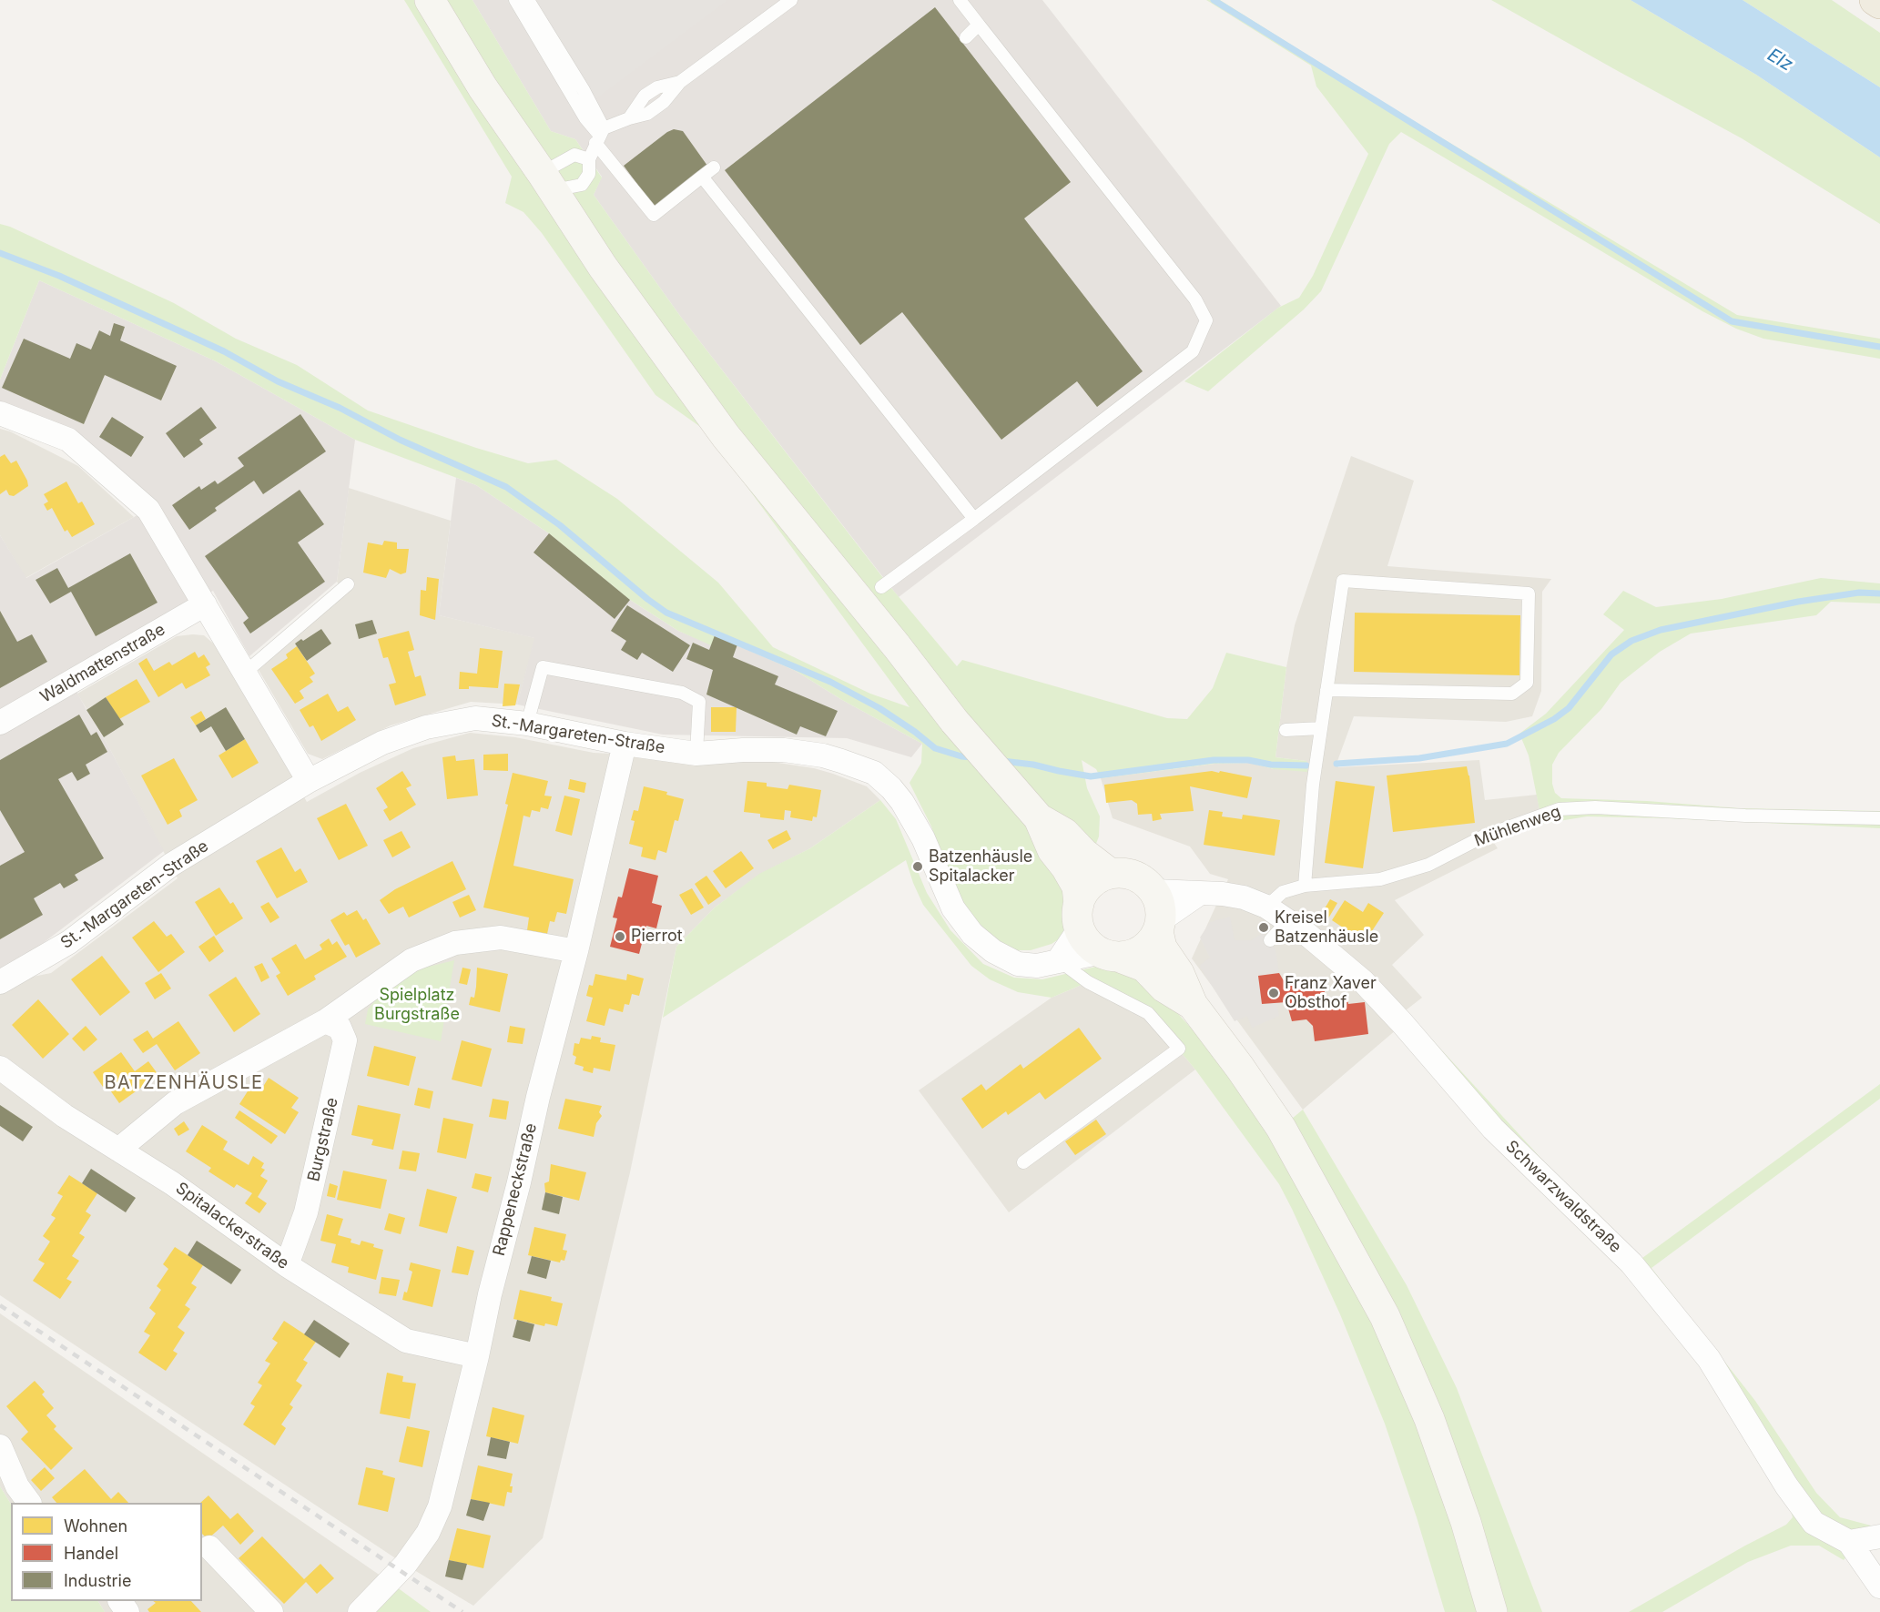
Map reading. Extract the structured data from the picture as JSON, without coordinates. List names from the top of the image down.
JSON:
{
  "streets": {
    "street": [
      "Waldmattenstraße",
      "St.-Margareten-Straße",
      "Burgstraße",
      "Rappeneckstraße",
      "Schwarzwaldstraße",
      "Spitalackerstraße"
    ],
    "lane": ["Mühlenweg"]
  },
  "crossings": [
    ["St.-Margareten-Straße", "Rappeneckstraße"],
    ["St.-Margareten-Straße", "Schwarzwaldstraße"],
    ["Mühlenweg", "Schwarzwaldstraße"],
    ["Burgstraße", "Spitalackerstraße"],
    ["Rappeneckstraße", "Spitalackerstraße"]
  ],
  "districts": ["BATZENHÄUSLE"],
  "water": ["Elz"],
  "parks": ["Spielplatz Burgstraße"],
  "places": [
    "Batzenhäusle Spitalacker",
    "Kreisel Batzenhäusle",
    "Pierrot",
    "Franz Xaver Obsthof"
  ],
  "legend": ["Wohnen", "Handel", "Industrie"]
}
